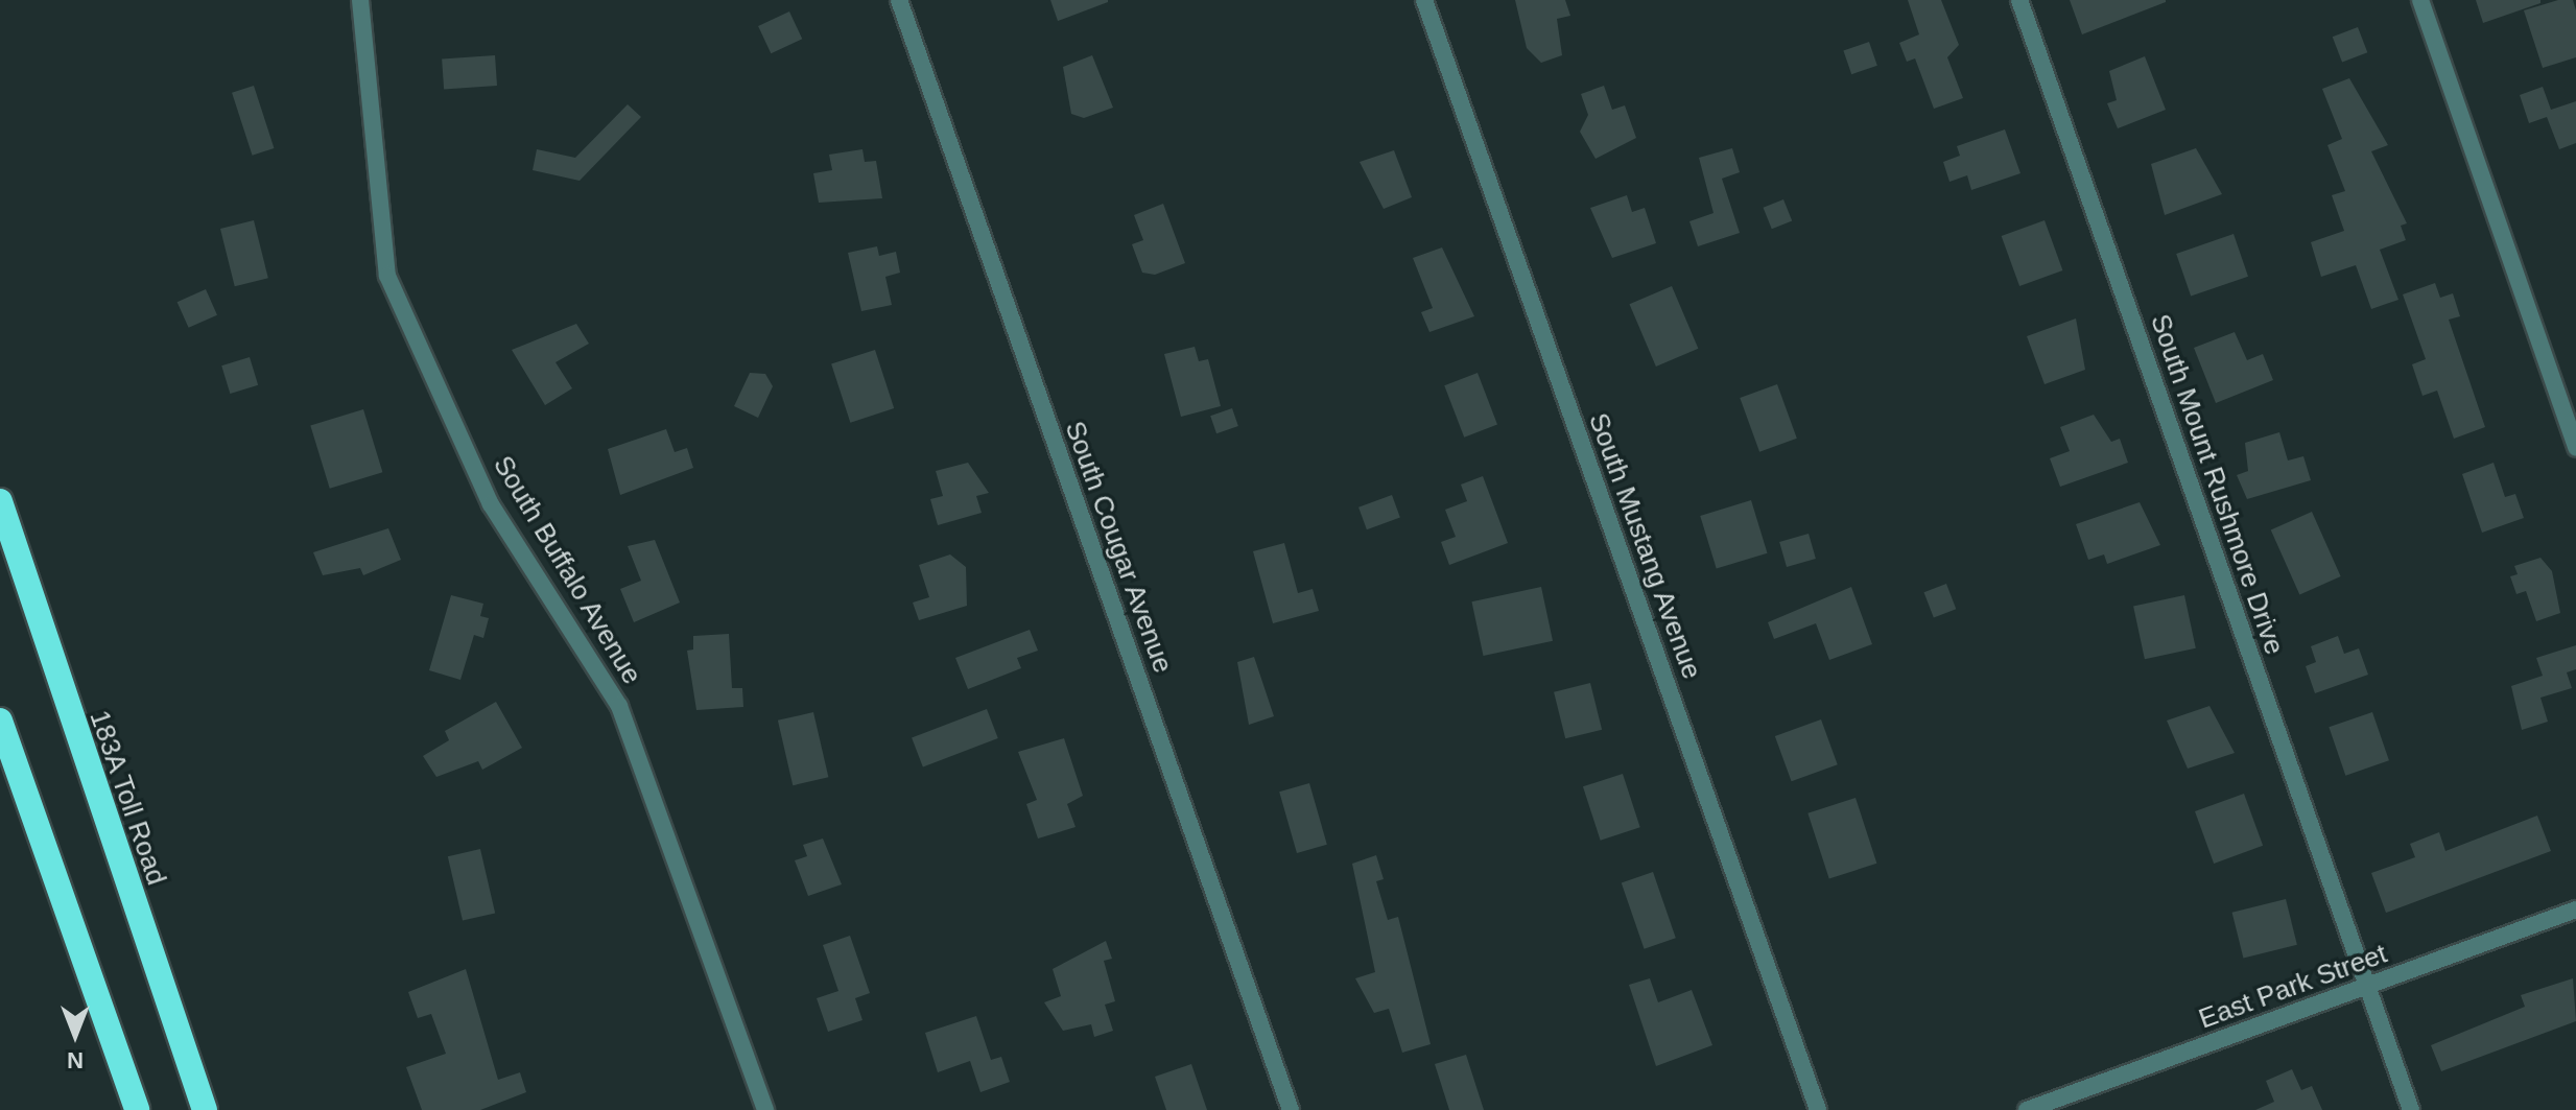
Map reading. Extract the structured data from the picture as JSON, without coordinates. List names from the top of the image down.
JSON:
{
  "streets": {
    "highway": ["183A Toll Road"],
    "street": [
      "South Mount Rushmore Drive",
      "South Mustang Avenue",
      "South Cougar Avenue",
      "South Buffalo Avenue",
      "East Park Street"
    ]
  },
  "crossings": [
    ["South Mount Rushmore Drive", "East Park Street"]
  ],
  "north": "bottom"
}
